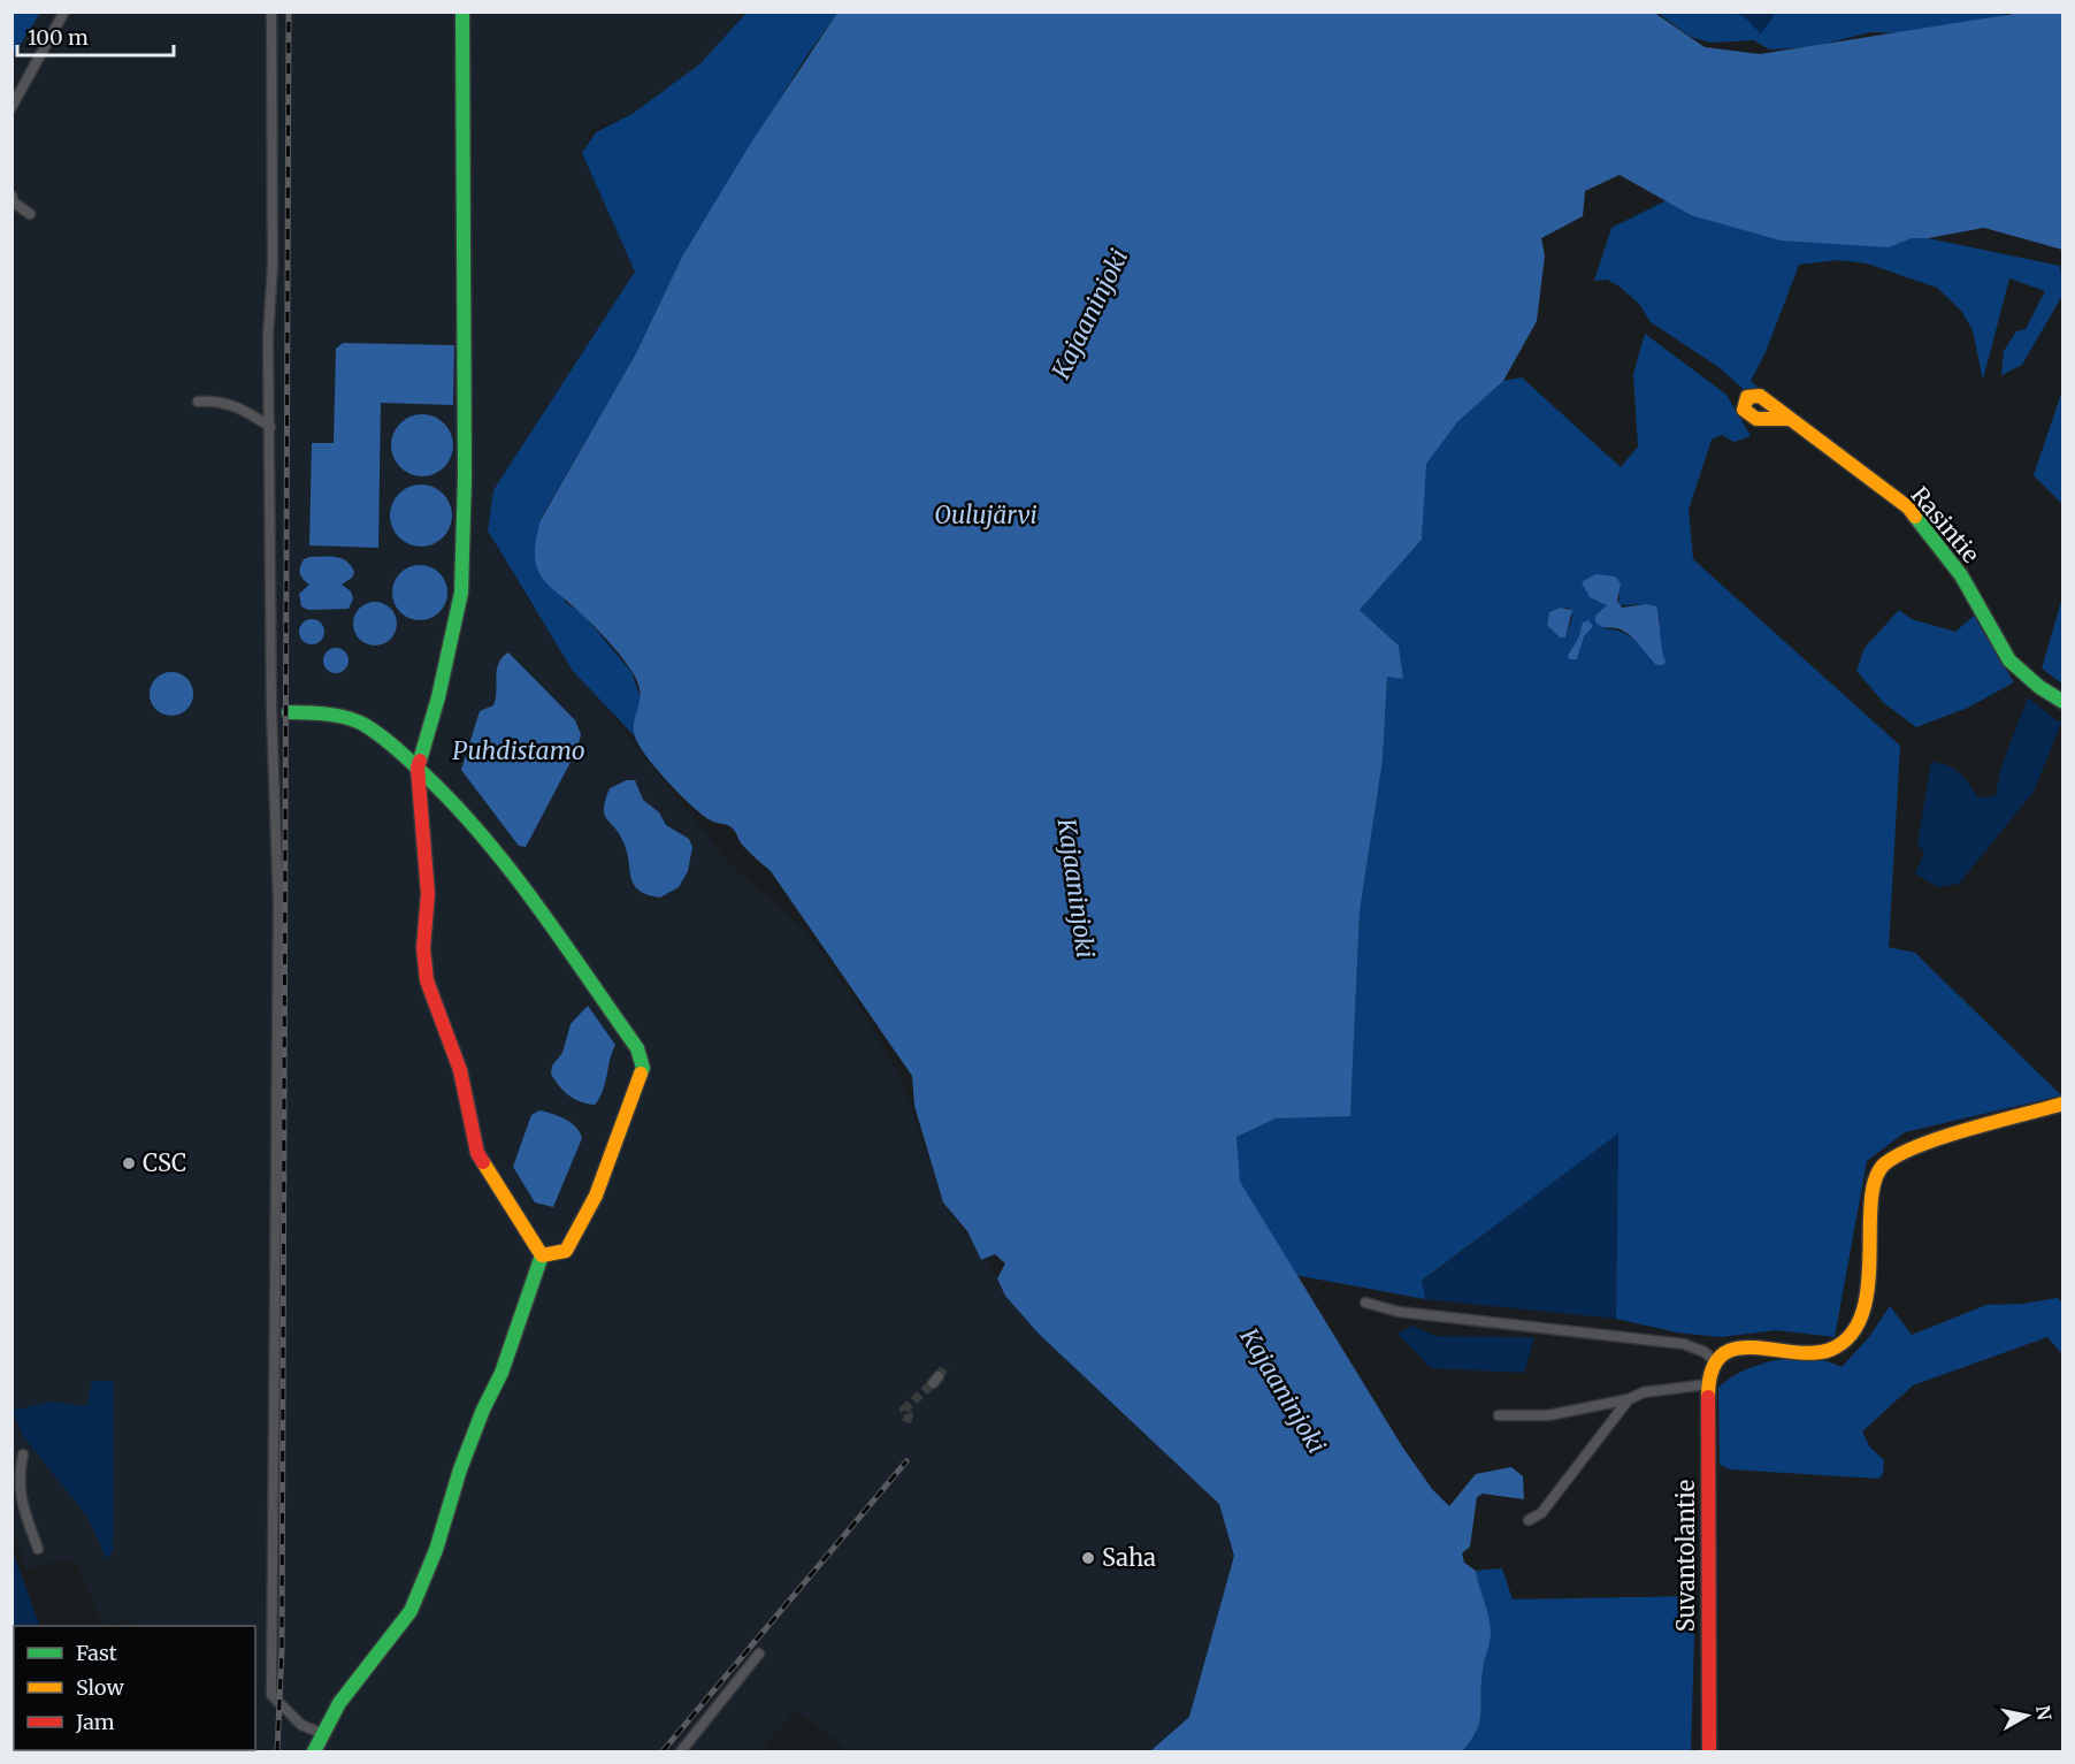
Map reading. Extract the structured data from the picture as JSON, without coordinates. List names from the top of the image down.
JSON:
{
  "streets": {
    "street": ["Rasintie", "Suvantolantie"]
  },
  "water": ["Kajaaninjoki", "Oulujärvi", "Puhdistamo"],
  "places": ["CSC", "Saha"],
  "legend": ["Fast", "Slow", "Jam"],
  "scale_bar": "100 m",
  "north": "right"
}
